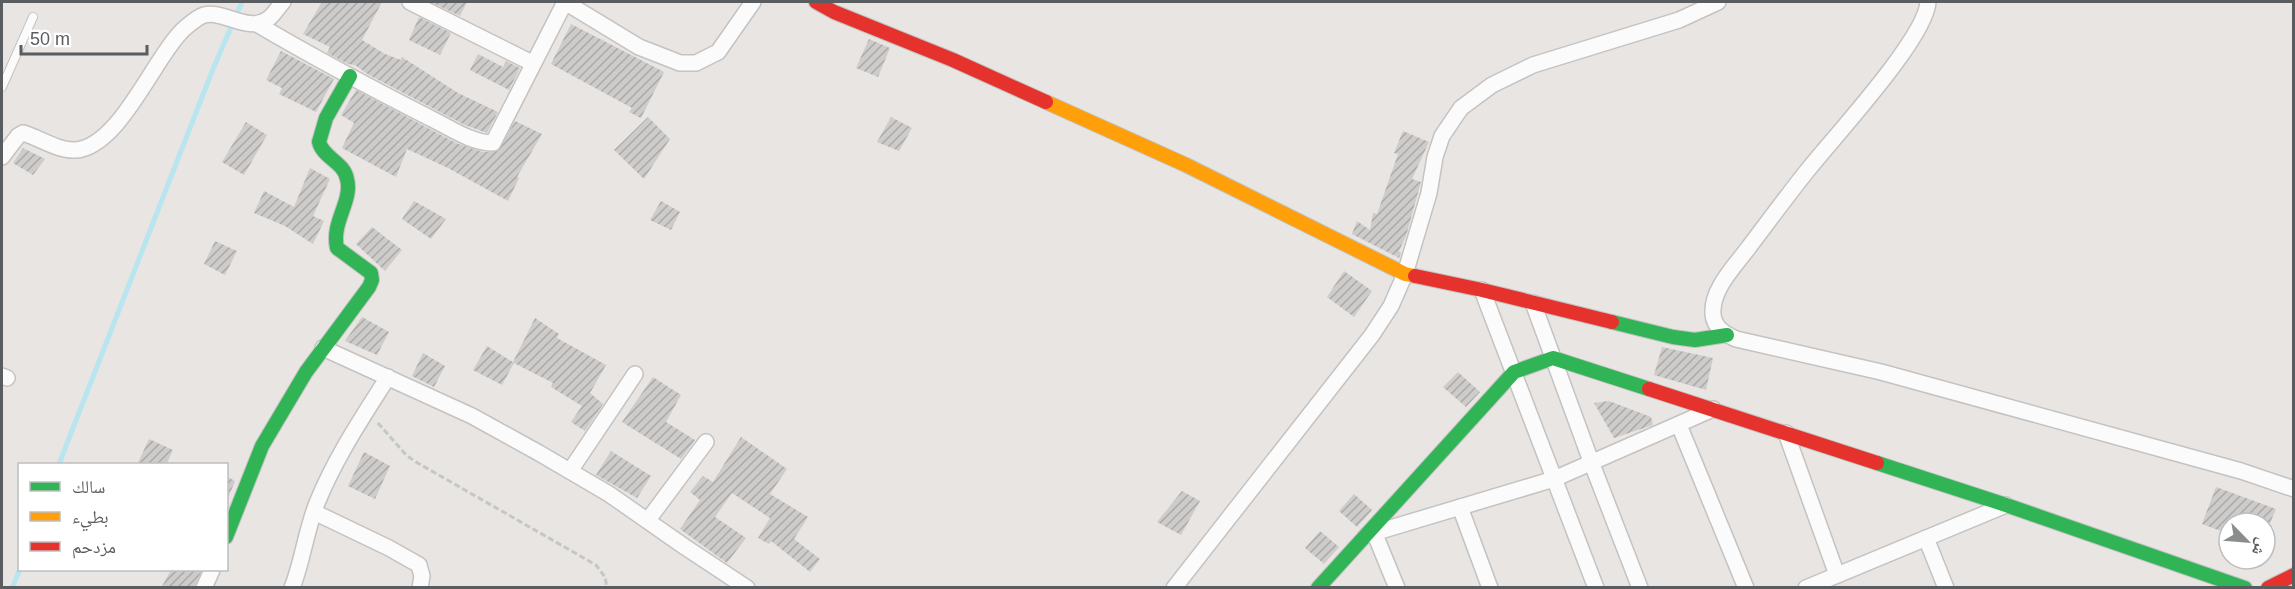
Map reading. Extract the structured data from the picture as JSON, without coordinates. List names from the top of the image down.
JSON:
{
  "legend": ["سالك", "بطيء", "مزدحم"],
  "scale_bar": "50 m",
  "north": "bottom right"
}
